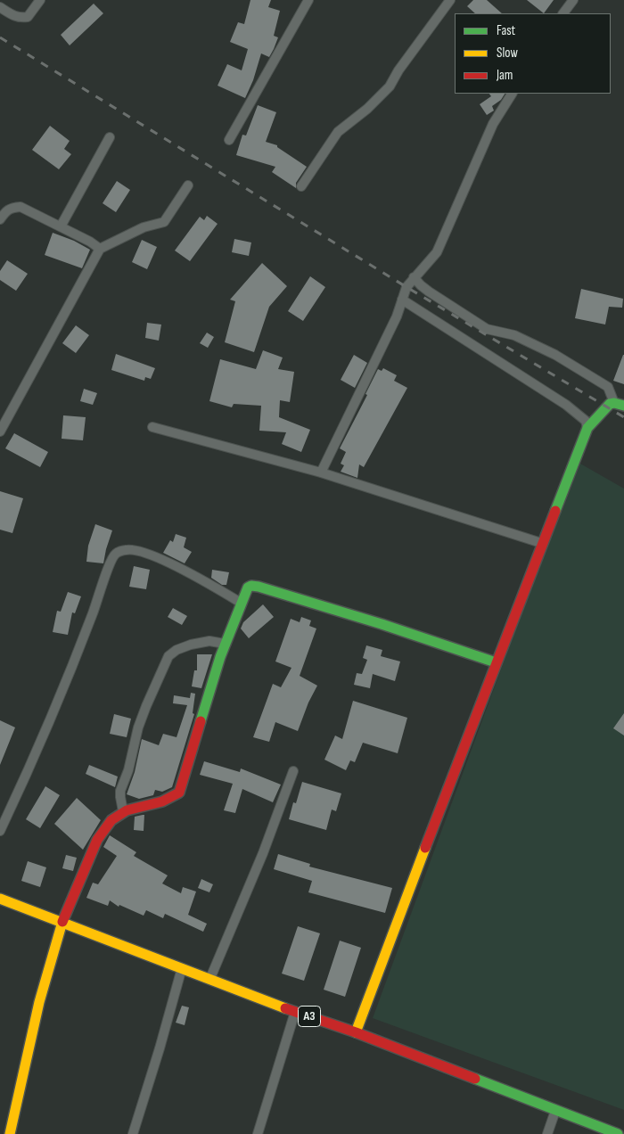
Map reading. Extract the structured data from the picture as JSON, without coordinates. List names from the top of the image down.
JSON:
{
  "streets": {
    "main road": ["A3"]
  },
  "legend": ["Fast", "Slow", "Jam"]
}
